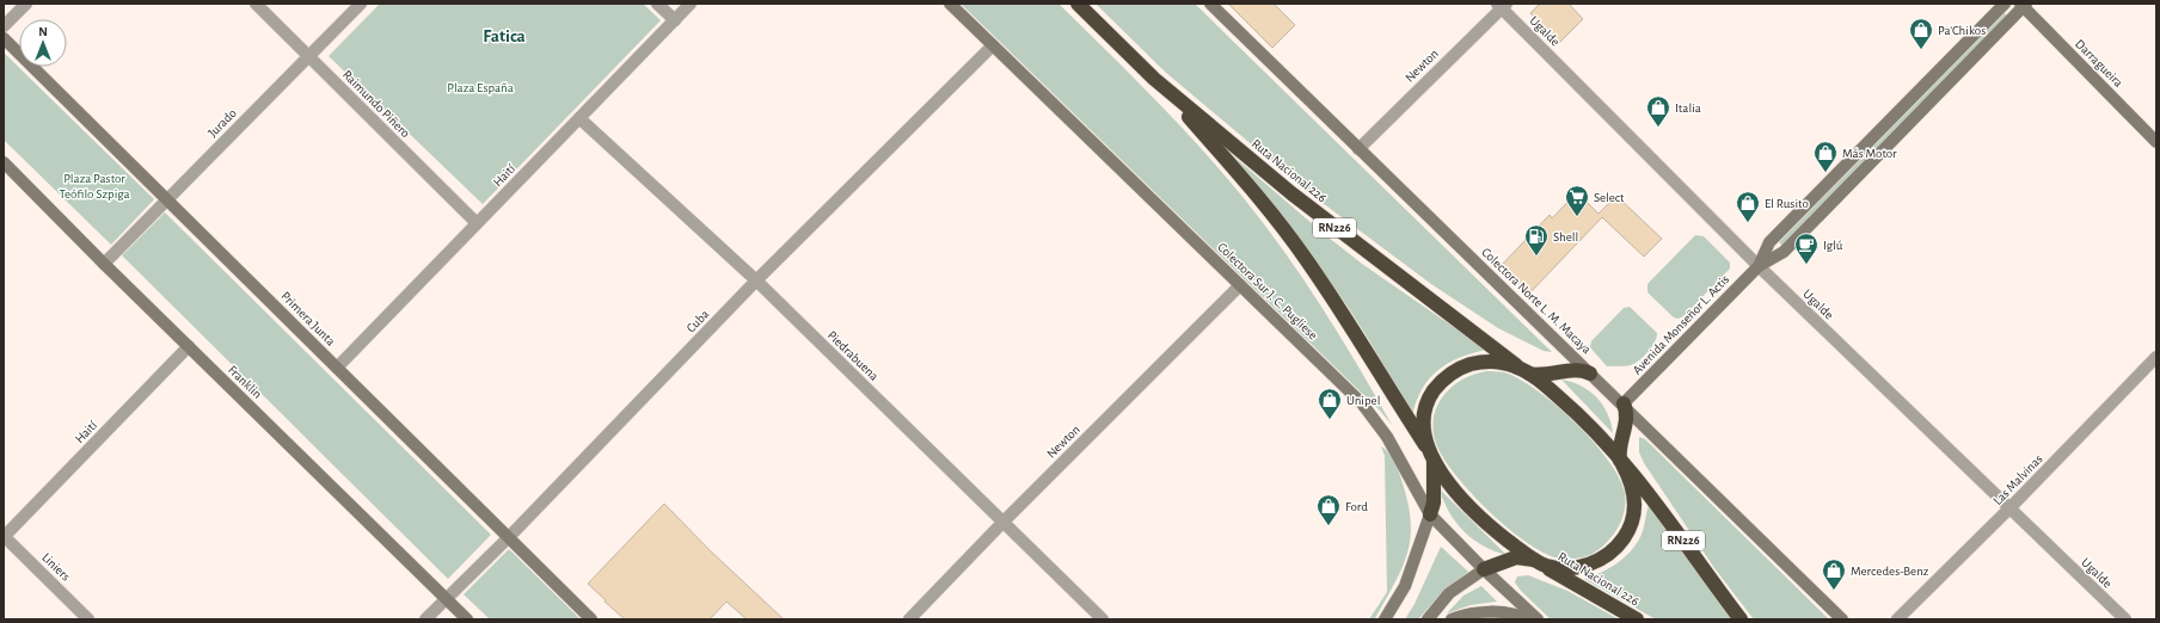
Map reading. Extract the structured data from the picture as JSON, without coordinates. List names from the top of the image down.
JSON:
{
  "streets": {
    "highway": ["Ruta Nacional 226", "RN226"],
    "main road": [
      "Darragueira",
      "Colectora Sur J. C. Pugliese",
      "Colectora Norte L. M. Macaya",
      "Primera Junta",
      "Avenida Monseñor L. Actis",
      "Franklin"
    ],
    "street": [
      "Ugalde",
      "Newton",
      "Raimundo Piñero",
      "Jurado",
      "Haití",
      "Cuba",
      "Piedrabuena",
      "Las Malvinas",
      "Liniers"
    ]
  },
  "crossings": [
    ["Ugalde", "Newton"],
    ["Ugalde", "Avenida Monseñor L. Actis"],
    ["Ugalde", "Las Malvinas"],
    ["Darragueira", "Avenida Monseñor L. Actis"],
    ["Newton", "Colectora Sur J. C. Pugliese"],
    ["Newton", "Colectora Norte L. M. Macaya"],
    ["Newton", "Piedrabuena"],
    ["Raimundo Piñero", "Jurado"],
    ["Raimundo Piñero", "Haití"],
    ["Jurado", "Primera Junta"],
    ["Jurado", "Franklin"],
    ["Haití", "Primera Junta"],
    ["Haití", "Piedrabuena"],
    ["Haití", "Franklin"],
    ["Haití", "Liniers"],
    ["Colectora Sur J. C. Pugliese", "Cuba"],
    ["Colectora Norte L. M. Macaya", "Avenida Monseñor L. Actis"],
    ["Primera Junta", "Cuba"],
    ["Cuba", "Piedrabuena"],
    ["Cuba", "Franklin"]
  ],
  "districts": ["Fatica"],
  "parks": ["Plaza España", "Plaza Pastor Teófilo Szpiga"],
  "places": {
    "shop": [
      "Pa'Chikos",
      "Italia",
      "Más Motor",
      "El Rusito",
      "Unipel",
      "Ford",
      "Mercedes-Benz"
    ],
    "supermarket": ["Select"],
    "fuel station": ["Shell"],
    "cafe": ["Iglú"]
  },
  "north": "top"
}
